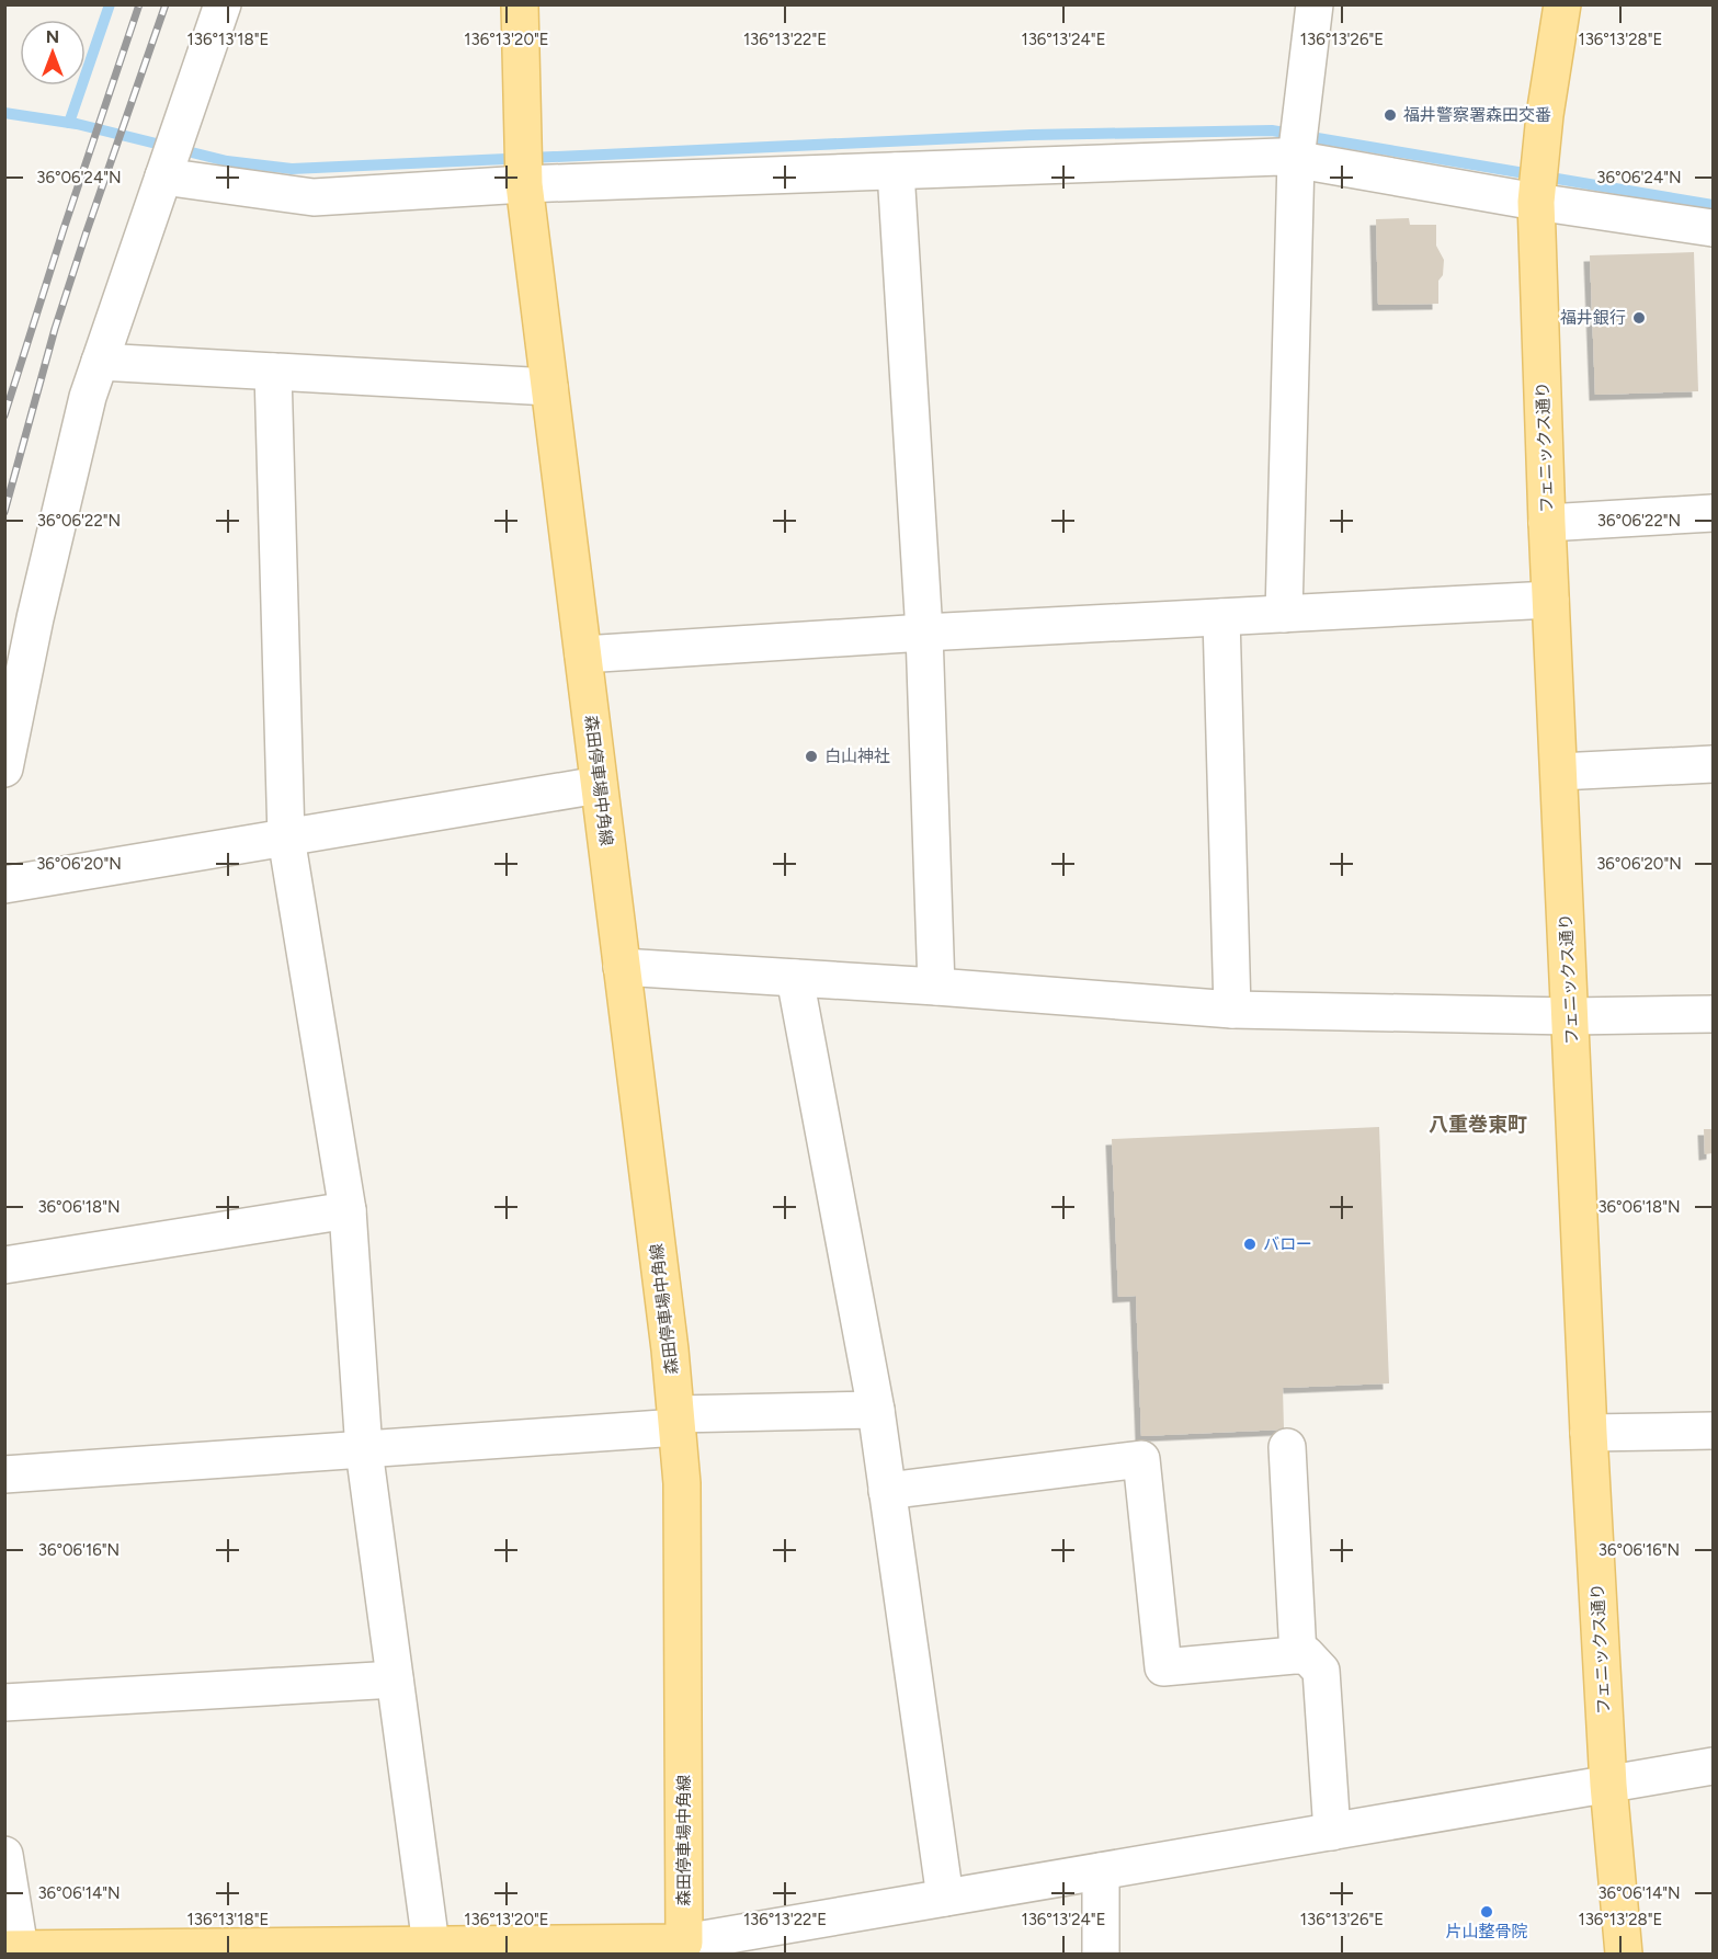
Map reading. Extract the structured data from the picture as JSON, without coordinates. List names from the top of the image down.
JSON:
{
  "streets": {
    "main road": ["フェニックス通り", "森田停車場中角線"]
  },
  "districts": ["八重巻東町"],
  "places": [
    "福井警察署森田交番",
    "福井銀行",
    "白山神社",
    "バロー",
    "片山整骨院"
  ],
  "north": "top",
  "coordinates": [
    "136°13'18\"E",
    "136°13'20\"E",
    "136°13'22\"E",
    "136°13'24\"E",
    "136°13'26\"E",
    "136°13'28\"E",
    "36°06'24\"N",
    "36°06'22\"N",
    "36°06'20\"N",
    "36°06'18\"N",
    "36°06'16\"N",
    "36°06'14\"N"
  ]
}
